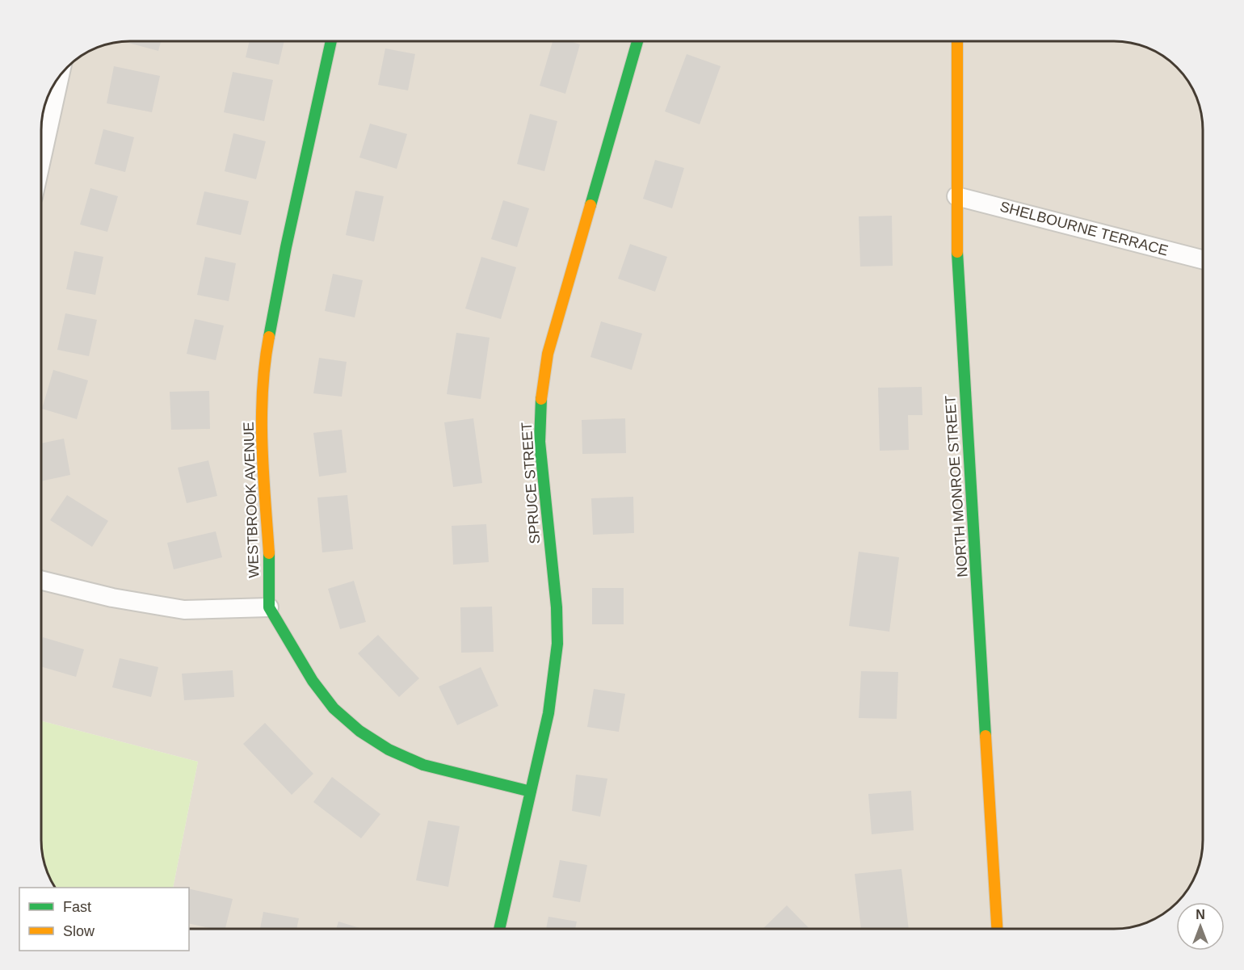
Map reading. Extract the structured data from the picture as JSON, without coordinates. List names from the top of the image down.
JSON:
{
  "streets": {
    "street": [
      "SHELBOURNE TERRACE",
      "SPRUCE STREET",
      "NORTH MONROE STREET",
      "WESTBROOK AVENUE"
    ]
  },
  "crossings": [
    ["SHELBOURNE TERRACE", "NORTH MONROE STREET"]
  ],
  "legend": ["Fast", "Slow"],
  "north": "top"
}
